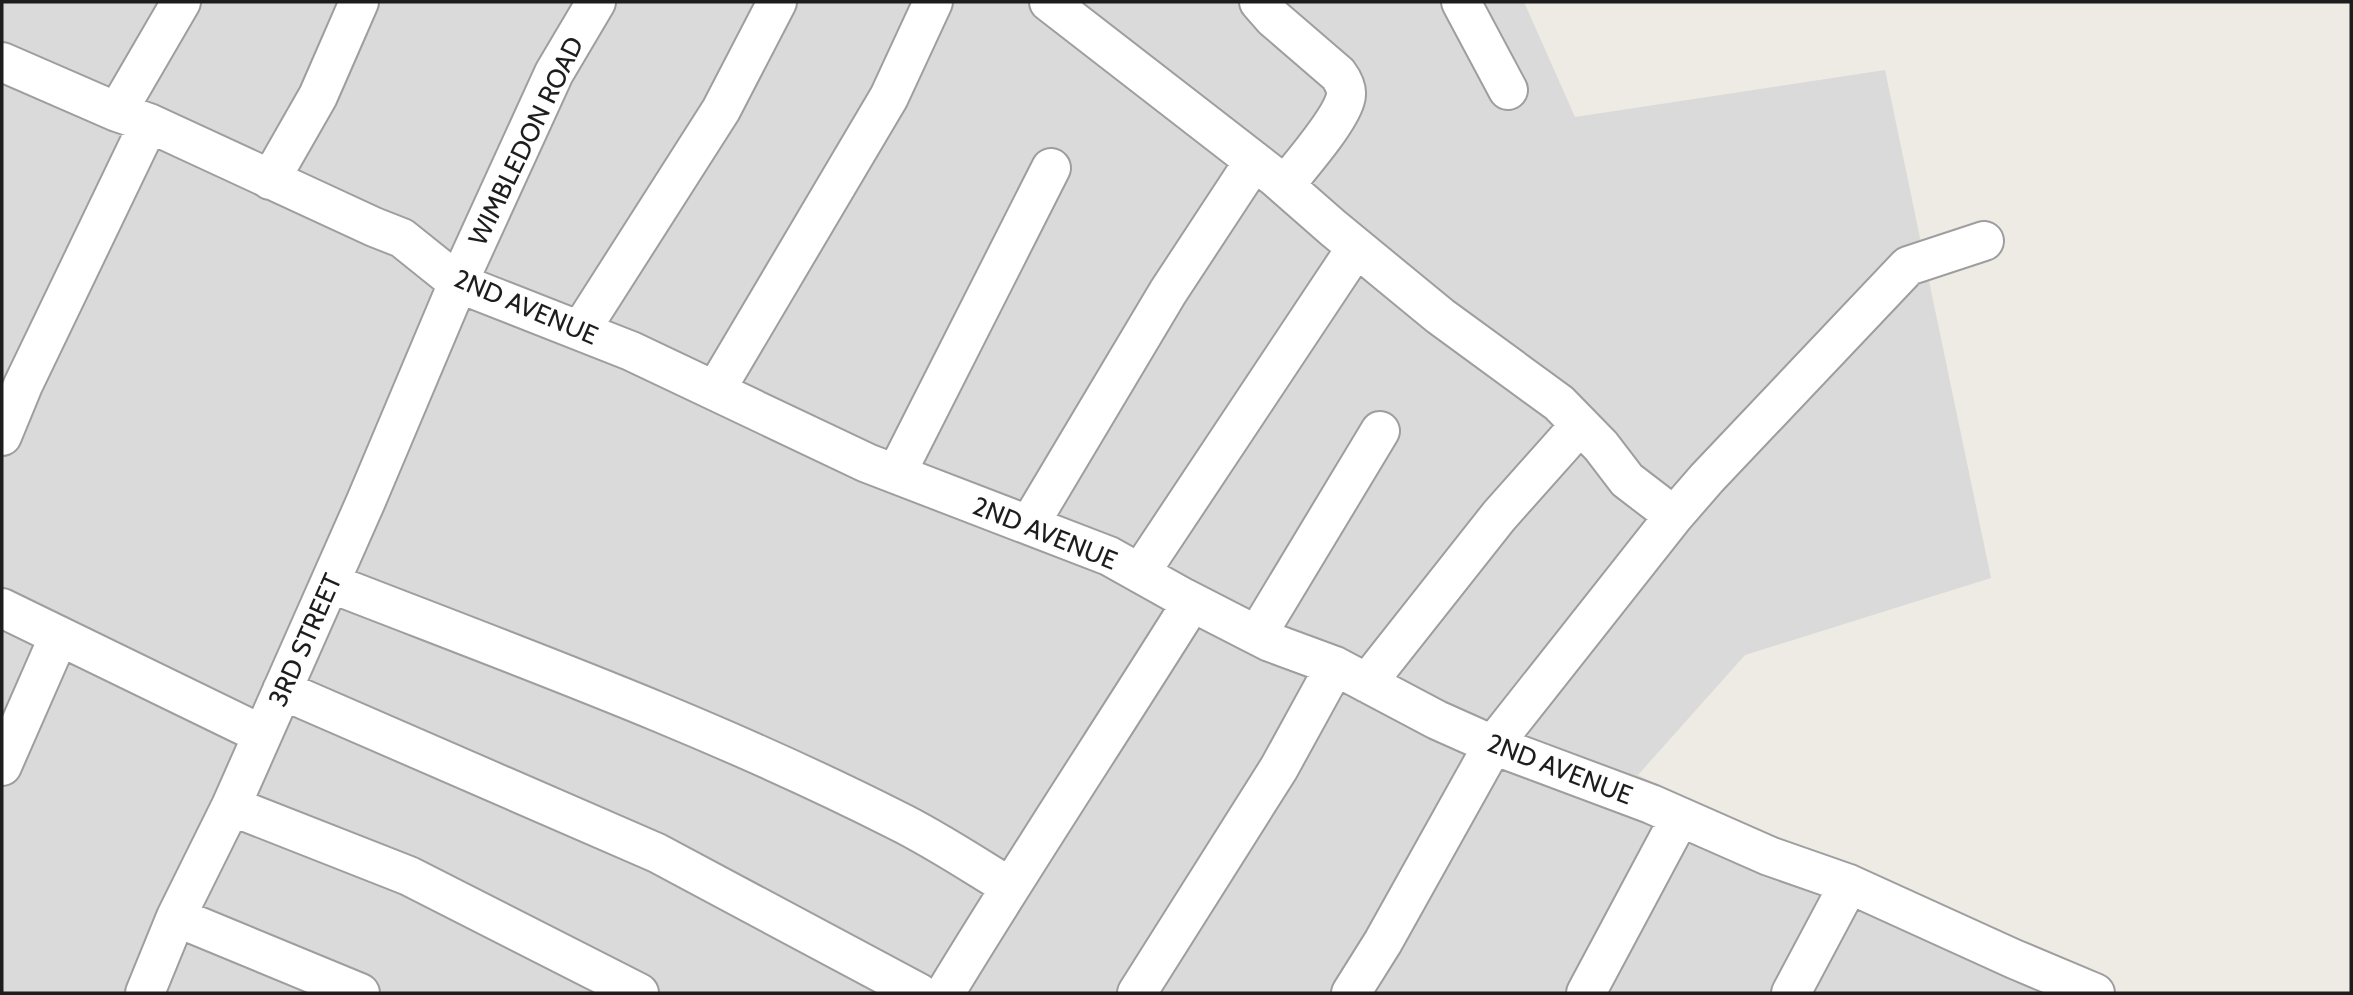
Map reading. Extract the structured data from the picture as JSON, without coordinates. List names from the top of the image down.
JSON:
{
  "streets": {
    "street": ["WIMBLEDON ROAD", "2ND AVENUE", "3RD STREET"]
  },
  "crossings": [
    ["WIMBLEDON ROAD", "2ND AVENUE"],
    ["WIMBLEDON ROAD", "3RD STREET"],
    ["2ND AVENUE", "3RD STREET"]
  ]
}
